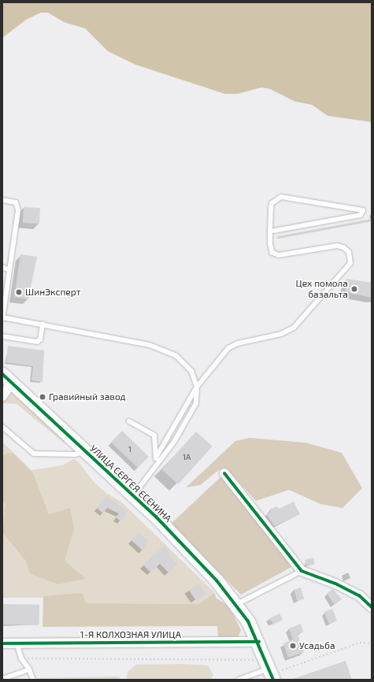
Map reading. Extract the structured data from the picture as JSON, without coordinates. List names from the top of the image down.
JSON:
{
  "streets": {
    "street": ["УЛИЦА СЕРГЕЯ ЕСЕНИНА", "1-Я КОЛХОЗНАЯ УЛИЦА"]
  },
  "crossings": [
    ["УЛИЦА СЕРГЕЯ ЕСЕНИНА", "1-Я КОЛХОЗНАЯ УЛИЦА"]
  ],
  "places": [
    "Цех помола базальта",
    "ШинЭксперт",
    "Гравийный завод",
    "Усадьба"
  ],
  "house_numbers": ["1", "1А"]
}
